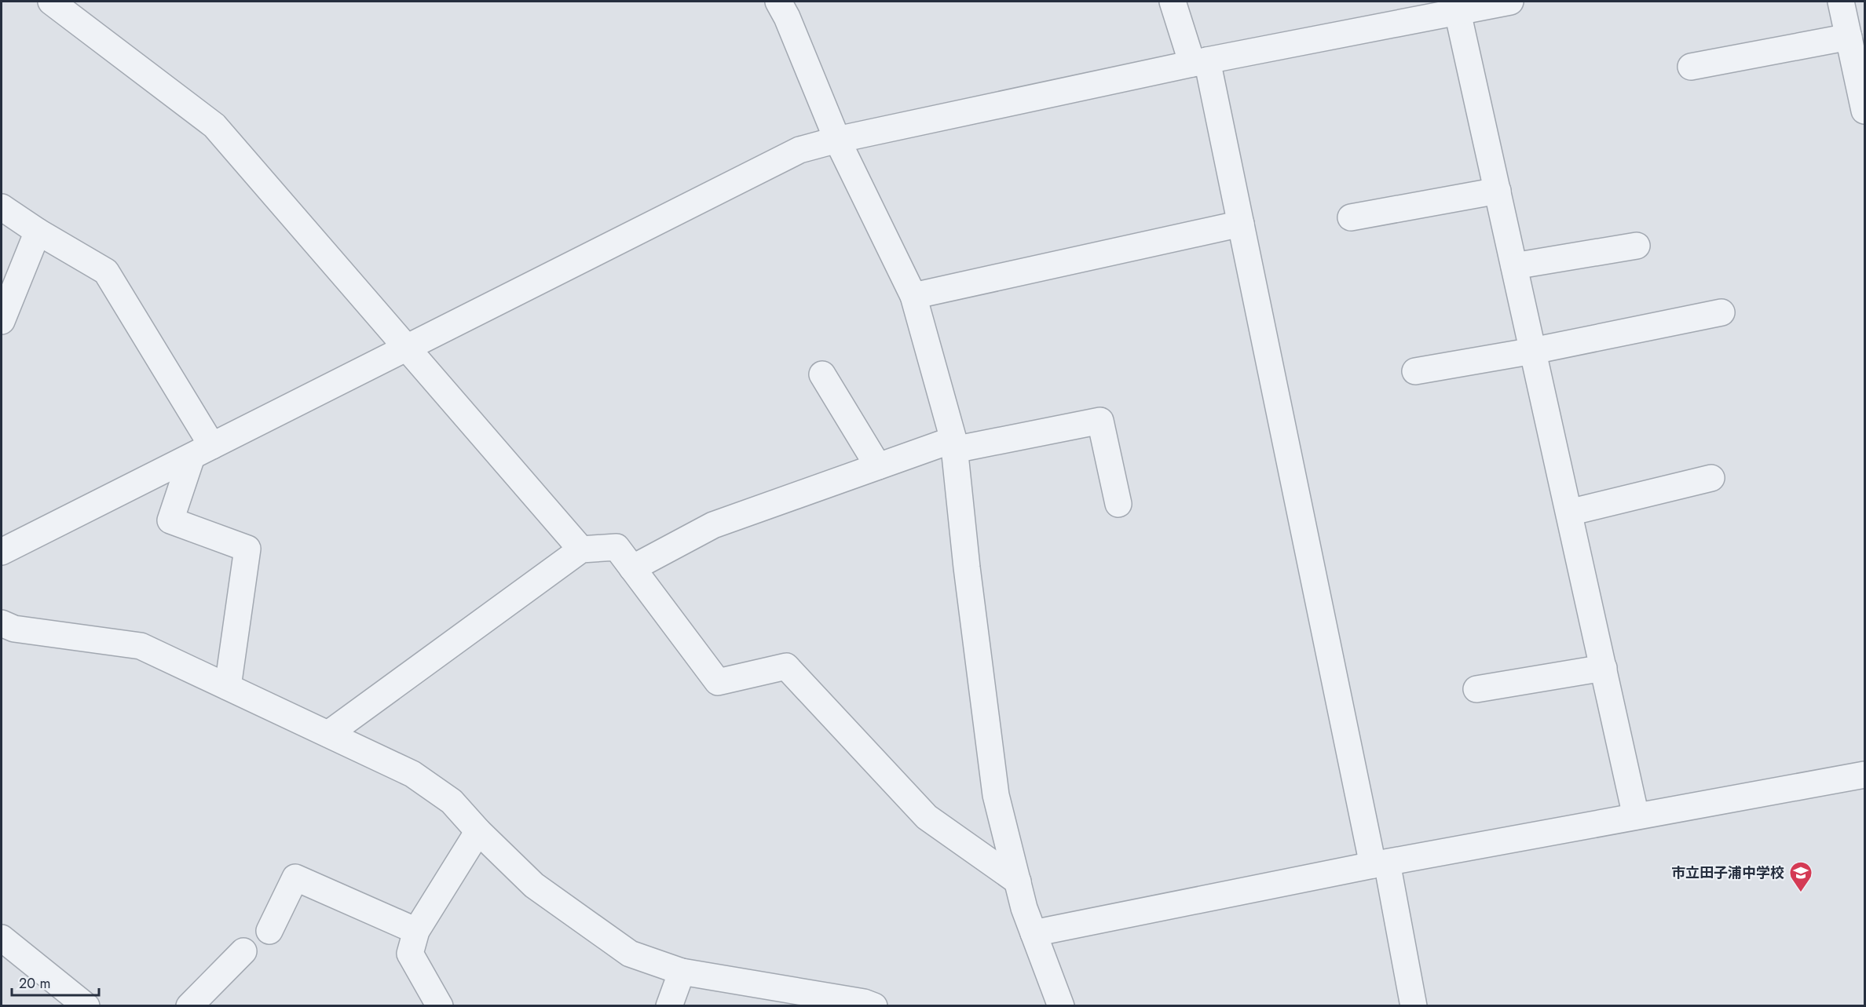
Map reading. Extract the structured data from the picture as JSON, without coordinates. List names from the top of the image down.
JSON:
{
  "places": {
    "school or university": ["市立田子浦中学校"]
  },
  "scale_bar": "20 m"
}
